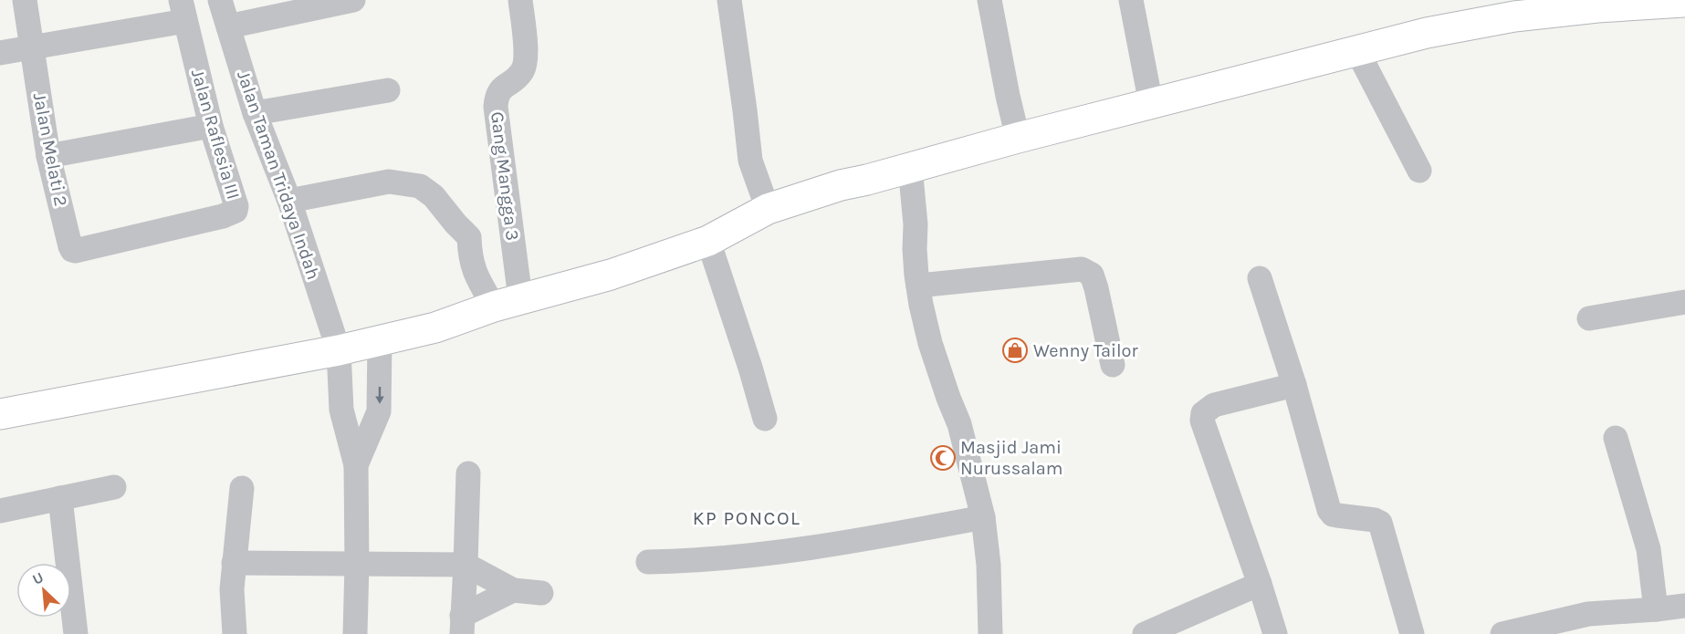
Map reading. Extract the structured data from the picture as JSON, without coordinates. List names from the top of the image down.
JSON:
{
  "streets": {
    "street": [
      "Jalan Raflesia III",
      "Jalan Melati 2",
      "Jalan Taman Tridaya Indah",
      "Gang Mangga 3"
    ]
  },
  "crossings": [
    ["Jalan Raflesia III", "Jalan Melati 2"]
  ],
  "districts": ["KP PONCOL"],
  "places": {
    "shop": ["Wenny Tailor"],
    "mosque": ["Masjid Jami Nurussalam"]
  },
  "north": "top left"
}
